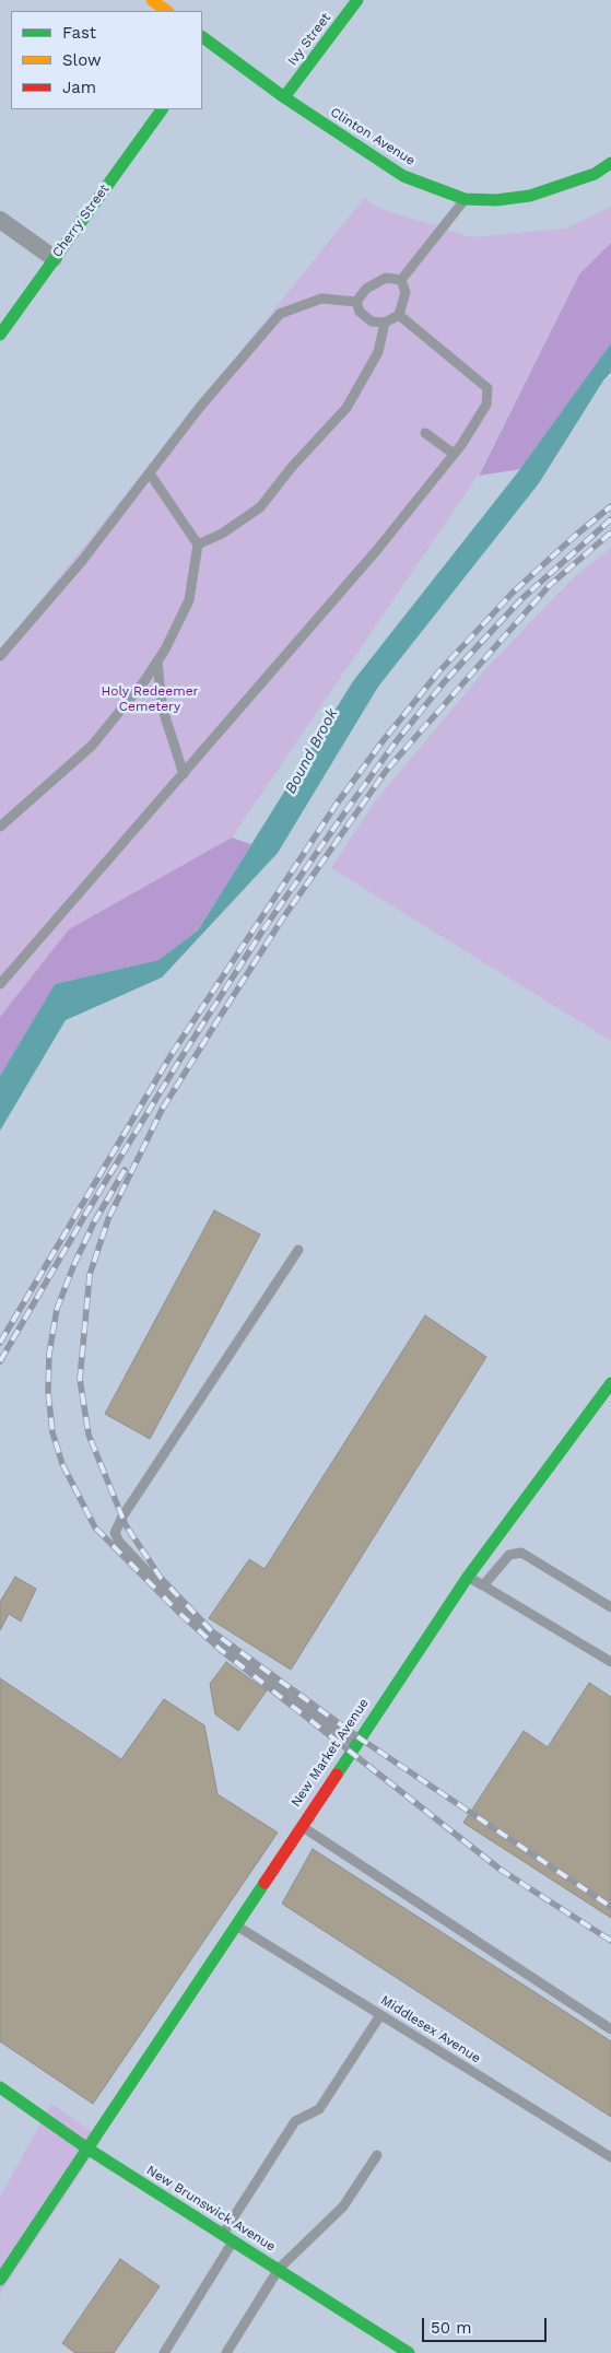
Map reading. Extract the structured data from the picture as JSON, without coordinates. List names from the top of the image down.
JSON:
{
  "streets": {
    "street": [
      "Ivy Street",
      "Clinton Avenue",
      "Cherry Street",
      "New Market Avenue",
      "New Brunswick Avenue"
    ],
    "lane": ["Middlesex Avenue"]
  },
  "crossings": [
    ["Ivy Street", "Clinton Avenue"],
    ["New Market Avenue", "Middlesex Avenue"],
    ["New Market Avenue", "New Brunswick Avenue"]
  ],
  "water": ["Bound Brook"],
  "parks": ["Holy Redeemer Cemetery"],
  "legend": ["Fast", "Slow", "Jam"],
  "scale_bar": "50 m"
}
